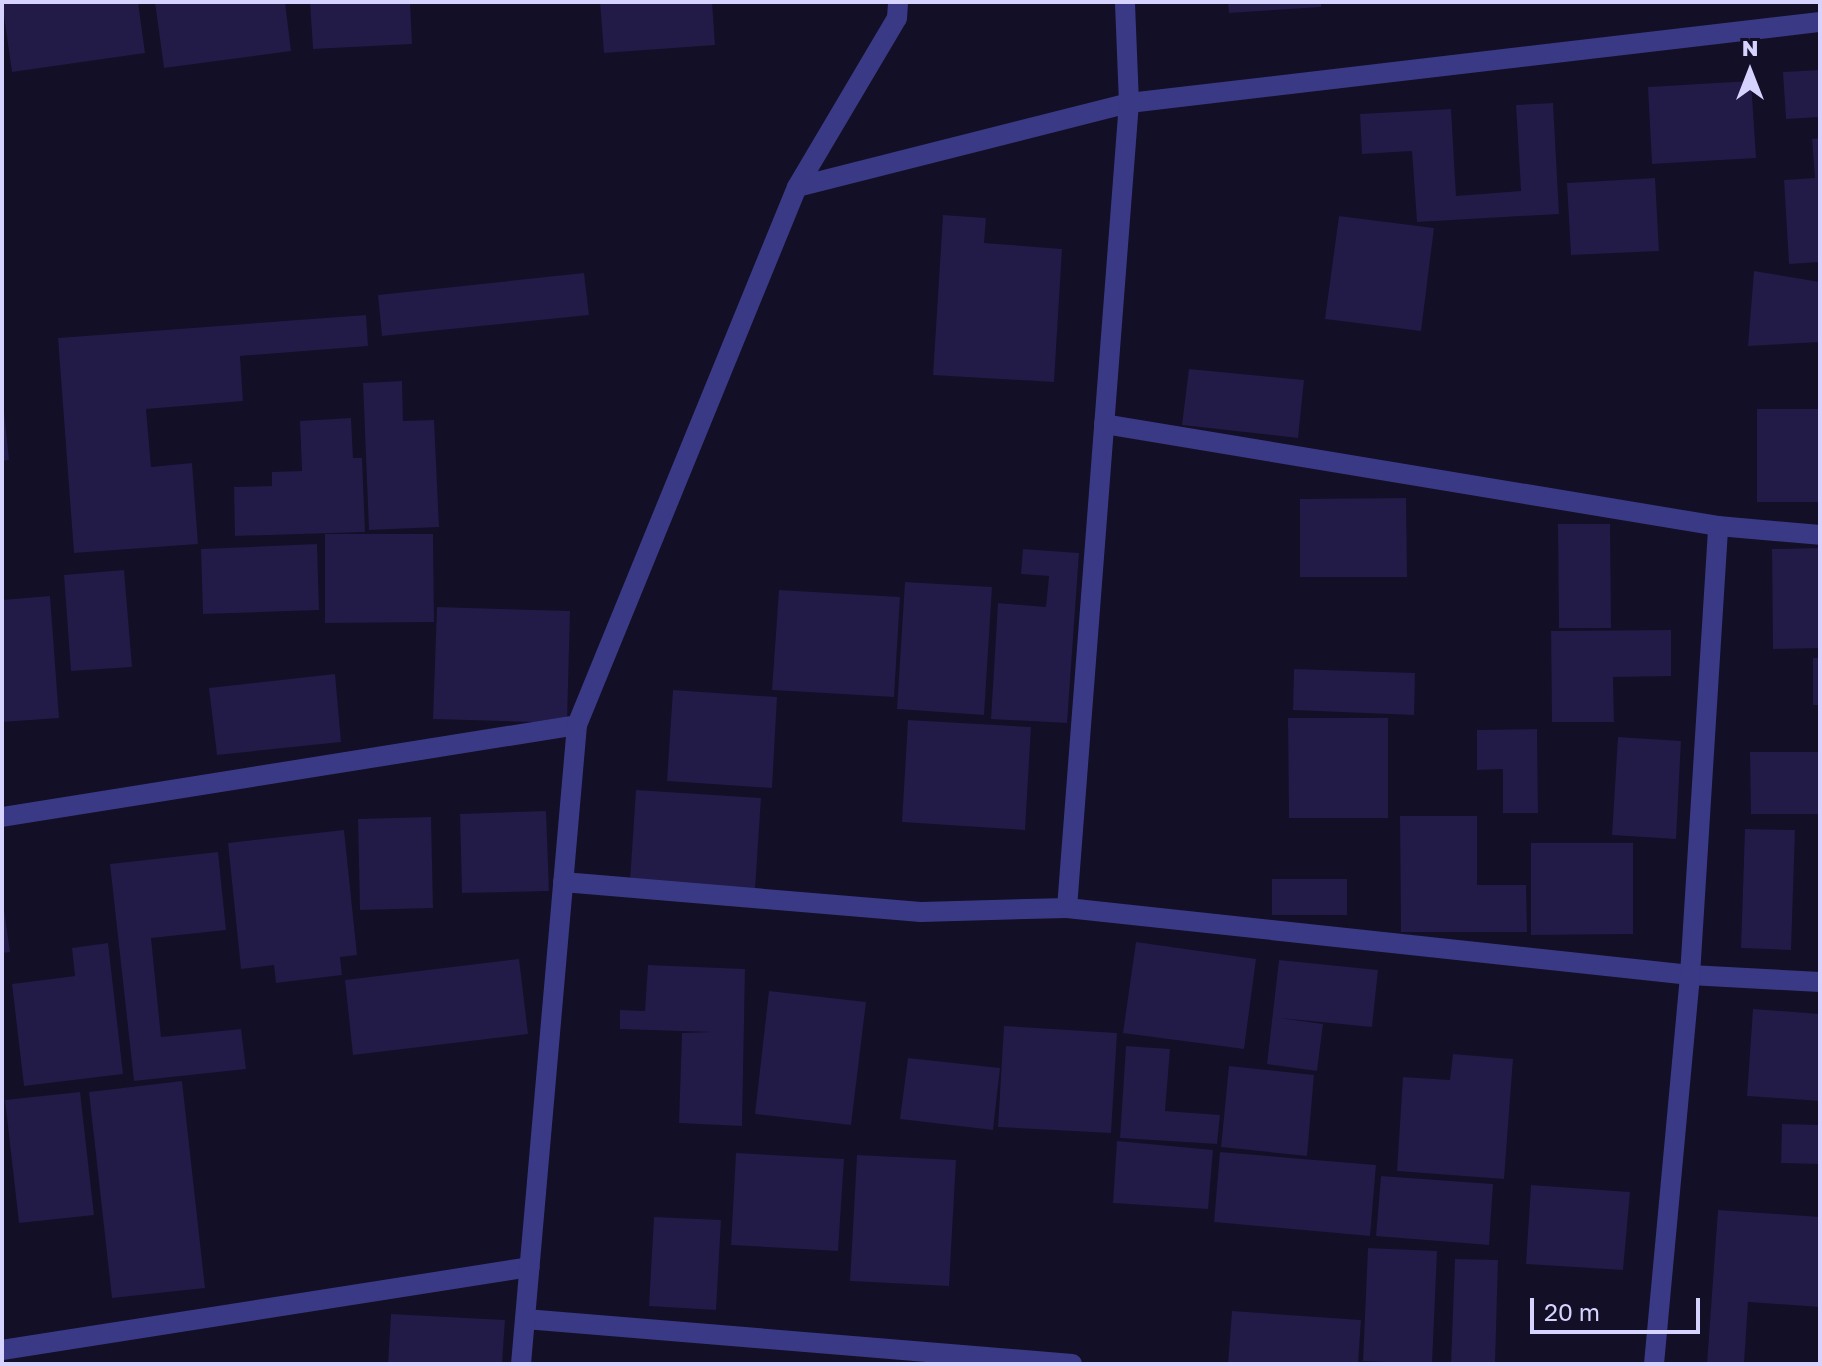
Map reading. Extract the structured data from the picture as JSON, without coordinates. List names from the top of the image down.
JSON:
{
  "scale_bar": "20 m",
  "north": "top"
}
